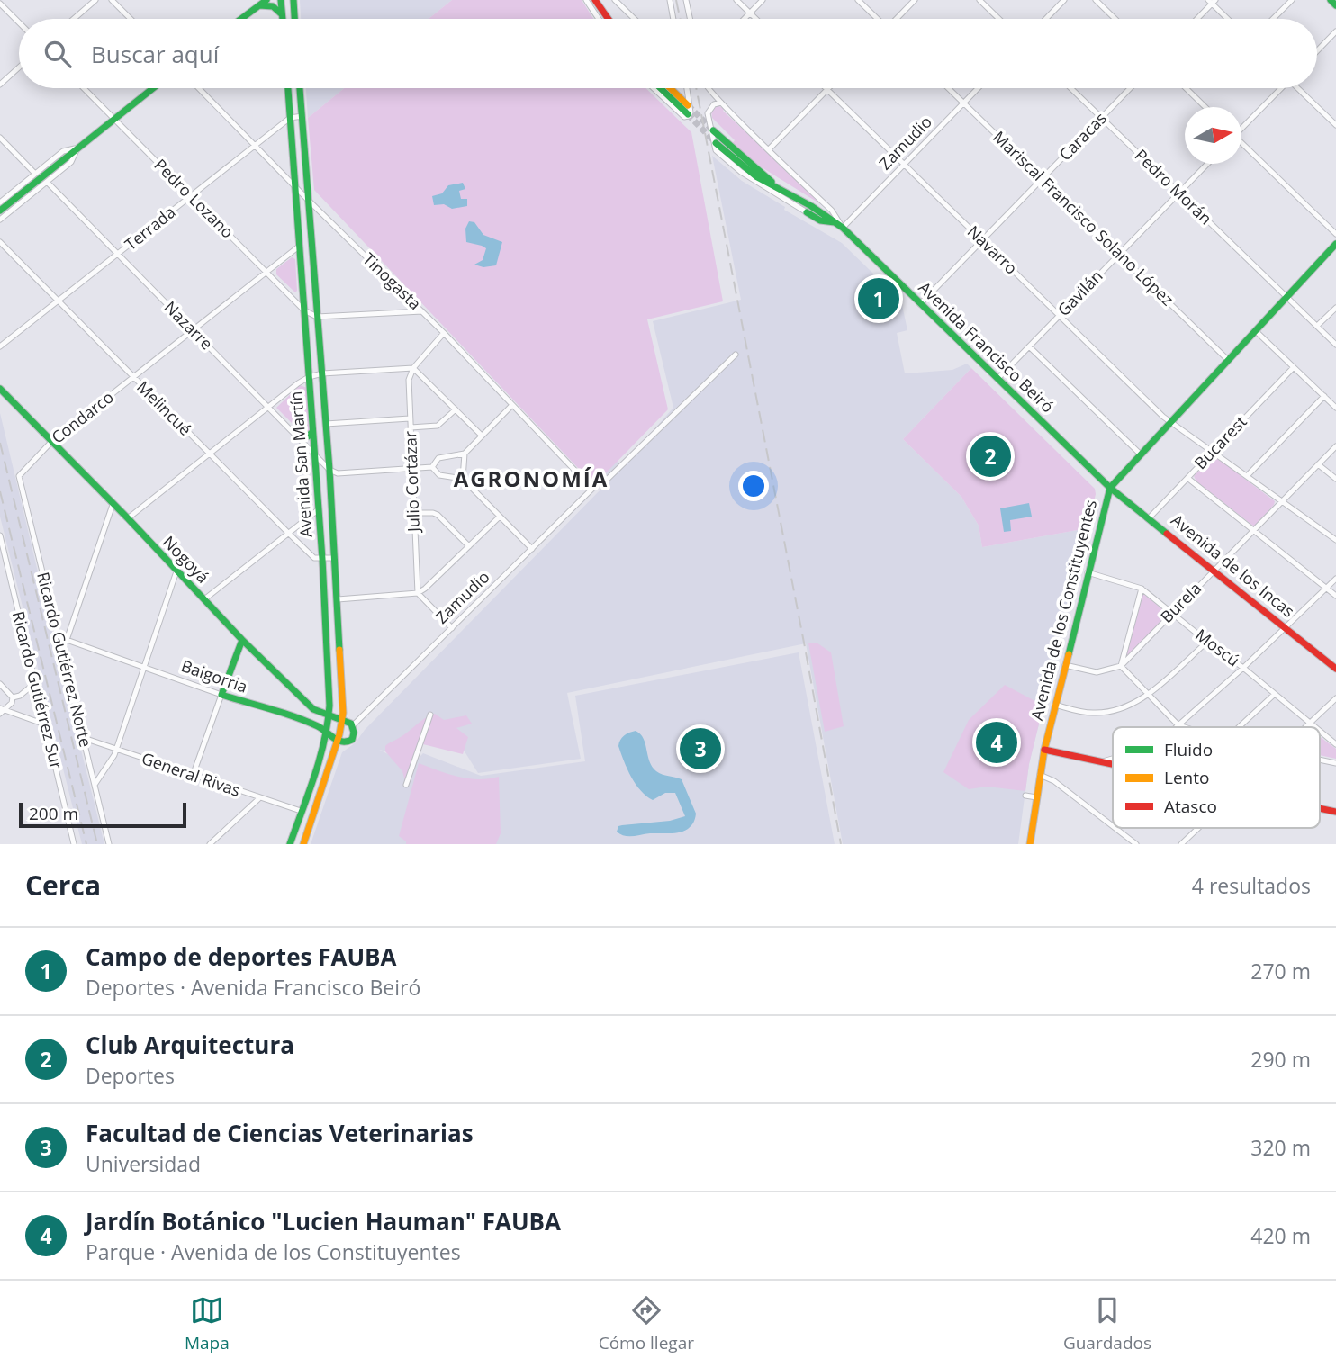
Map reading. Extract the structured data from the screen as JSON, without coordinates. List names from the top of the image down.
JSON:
{
  "streets": {
    "main road": [
      "Avenida Francisco Beiró",
      "Avenida San Martín",
      "Nogoyá",
      "Avenida de los Incas",
      "Avenida de los Constituyentes",
      "Baigorria"
    ],
    "street": [
      "Caracas",
      "Zamudio",
      "Pedro Morán",
      "Pedro Lozano",
      "Mariscal Francisco Solano López",
      "Terrada",
      "Navarro",
      "Tinogasta",
      "Gavilán",
      "Nazarre",
      "Melincué",
      "Condarco",
      "Bucarest",
      "Julio Cortázar",
      "Burela",
      "Moscú",
      "Ricardo Gutiérrez Norte",
      "Ricardo Gutiérrez Sur",
      "General Rivas"
    ]
  },
  "crossings": [
    ["Caracas", "Pedro Morán"],
    ["Caracas", "Mariscal Francisco Solano López"],
    ["Caracas", "Navarro"],
    ["Caracas", "Avenida Francisco Beiró"],
    ["Zamudio", "Mariscal Francisco Solano López"],
    ["Zamudio", "Navarro"],
    ["Zamudio", "Tinogasta"],
    ["Zamudio", "Avenida Francisco Beiró"],
    ["Zamudio", "Nogoyá"],
    ["Pedro Morán", "Gavilán"],
    ["Pedro Morán", "Avenida de los Constituyentes"],
    ["Pedro Lozano", "Terrada"],
    ["Pedro Lozano", "Condarco"],
    ["Pedro Lozano", "Avenida San Martín"],
    ["Mariscal Francisco Solano López", "Gavilán"],
    ["Mariscal Francisco Solano López", "Avenida de los Constituyentes"],
    ["Terrada", "Tinogasta"],
    ["Terrada", "Nazarre"],
    ["Terrada", "Melincué"],
    ["Terrada", "Avenida San Martín"],
    ["Navarro", "Gavilán"],
    ["Navarro", "Bucarest"],
    ["Navarro", "Burela"],
    ["Navarro", "Avenida de los Constituyentes"],
    ["Tinogasta", "Avenida San Martín"],
    ["Gavilán", "Avenida Francisco Beiró"],
    ["Nazarre", "Condarco"],
    ["Nazarre", "Avenida San Martín"],
    ["Avenida Francisco Beiró", "Avenida de los Incas"],
    ["Avenida Francisco Beiró", "Avenida de los Constituyentes"],
    ["Melincué", "Condarco"],
    ["Melincué", "Avenida San Martín"],
    ["Condarco", "Avenida San Martín"],
    ["Condarco", "Nogoyá"],
    ["Condarco", "Ricardo Gutiérrez Norte"],
    ["Bucarest", "Avenida de los Incas"],
    ["Avenida San Martín", "Nogoyá"],
    ["Avenida San Martín", "Baigorria"],
    ["Avenida San Martín", "General Rivas"],
    ["Avenida de los Incas", "Burela"],
    ["Avenida de los Incas", "Avenida de los Constituyentes"],
    ["Burela", "Moscú"],
    ["Avenida de los Constituyentes", "Moscú"],
    ["Ricardo Gutiérrez Norte", "General Rivas"]
  ],
  "districts": ["AGRONOMÍA"],
  "legend": ["Fluido", "Lento", "Atasco"],
  "scale_bar": "200 m",
  "north": "right",
  "page": {
    "search": "Buscar aquí",
    "pins": [
      "1",
      "2",
      "4",
      "3"
    ],
    "scale": "200 m",
    "heading": ["Cerca", "4 resultados"],
    "list": [
      {
        "mark": "1",
        "name": "Campo de deportes FAUBA",
        "note": "Deportes · Avenida Francisco Beiró",
        "value": "270 m"
      },
      {
        "mark": "2",
        "name": "Club Arquitectura",
        "note": "Deportes",
        "value": "290 m"
      },
      {
        "mark": "3",
        "name": "Facultad de Ciencias Veterinarias",
        "note": "Universidad",
        "value": "320 m"
      },
      {
        "mark": "4",
        "name": "Jardín Botánico \"Lucien Hauman\" FAUBA",
        "note": "Parque · Avenida de los Constituyentes",
        "value": "420 m"
      }
    ],
    "nav": ["Mapa", "Cómo llegar", "Guardados"]
  }
}
